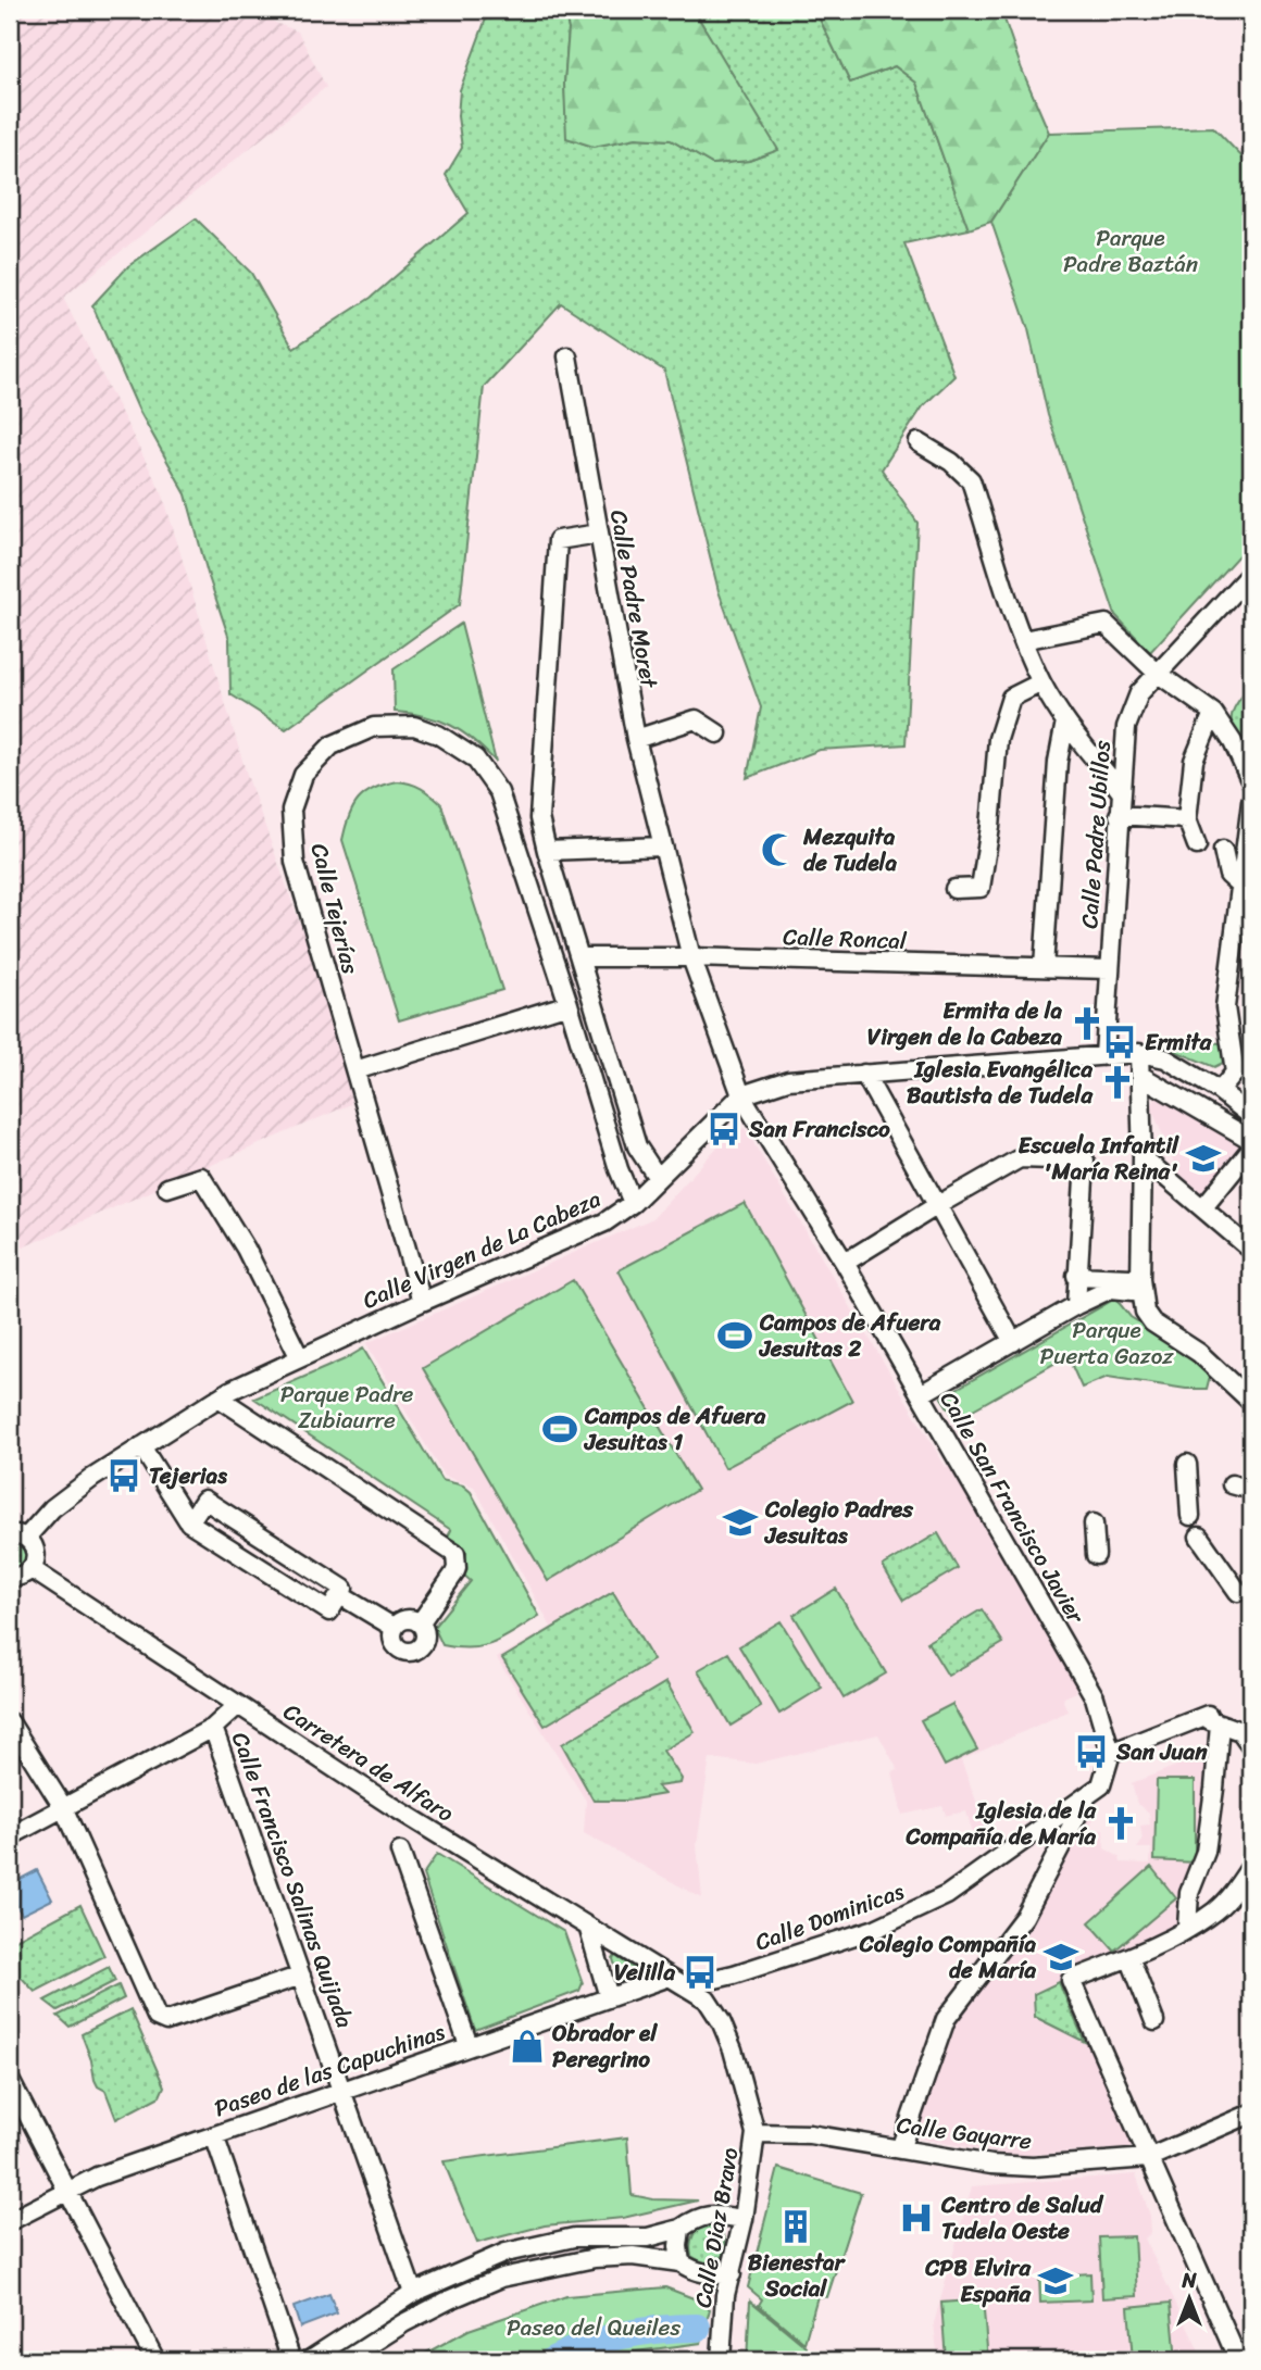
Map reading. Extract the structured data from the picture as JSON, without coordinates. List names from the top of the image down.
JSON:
{
  "streets": {
    "street": [
      "Calle Padre Moret",
      "Calle Padre Ubillos",
      "Calle Tejerías",
      "Calle Roncal",
      "Calle Virgen de La Cabeza",
      "Calle San Francisco Javier",
      "Carretera de Alfaro",
      "Calle Francisco Salinas Quijada",
      "Calle Dominicas",
      "Paseo de las Capuchinas",
      "Calle Gayarre",
      "Calle Diaz Bravo"
    ]
  },
  "crossings": [
    ["Calle Padre Moret", "Calle Roncal"],
    ["Calle Padre Moret", "Calle Virgen de La Cabeza"],
    ["Calle Padre Moret", "Calle San Francisco Javier"],
    ["Calle Padre Ubillos", "Calle Roncal"],
    ["Calle Padre Ubillos", "Calle Virgen de La Cabeza"],
    ["Calle Tejerías", "Calle Virgen de La Cabeza"],
    ["Calle Virgen de La Cabeza", "Calle San Francisco Javier"],
    ["Calle San Francisco Javier", "Calle Dominicas"],
    ["Carretera de Alfaro", "Calle Dominicas"],
    ["Carretera de Alfaro", "Paseo de las Capuchinas"],
    ["Carretera de Alfaro", "Calle Diaz Bravo"],
    ["Calle Francisco Salinas Quijada", "Paseo de las Capuchinas"],
    ["Calle Dominicas", "Calle Diaz Bravo"],
    ["Calle Gayarre", "Calle Diaz Bravo"]
  ],
  "parks": [
    "Parque Padre Baztán",
    "Parque Puerta Gazoz",
    "Parque Padre Zubiaurre",
    "Paseo del Queiles"
  ],
  "places": {
    "mosque": ["Mezquita de Tudela"],
    "church": ["Ermita de la Virgen de la Cabeza", "Iglesia Evangélica Bautista de Tudela", "Iglesia de la Compañía de María"],
    "bus stop": [
      "Ermita",
      "San Francisco",
      "Tejerias",
      "San Juan",
      "Velilla"
    ],
    "school or university": [
      "Escuela Infantil 'María Reina'",
      "Colegio Padres Jesuitas",
      "Colegio Compañía de María",
      "CPB Elvira España"
    ],
    "sports": ["Campos de Afuera Jesuitas 2", "Campos de Afuera Jesuitas 1"],
    "shop": ["Obrador el Peregrino"],
    "hospital": ["Centro de Salud Tudela Oeste"],
    "building": ["Bienestar Social"]
  },
  "north": "top"
}
